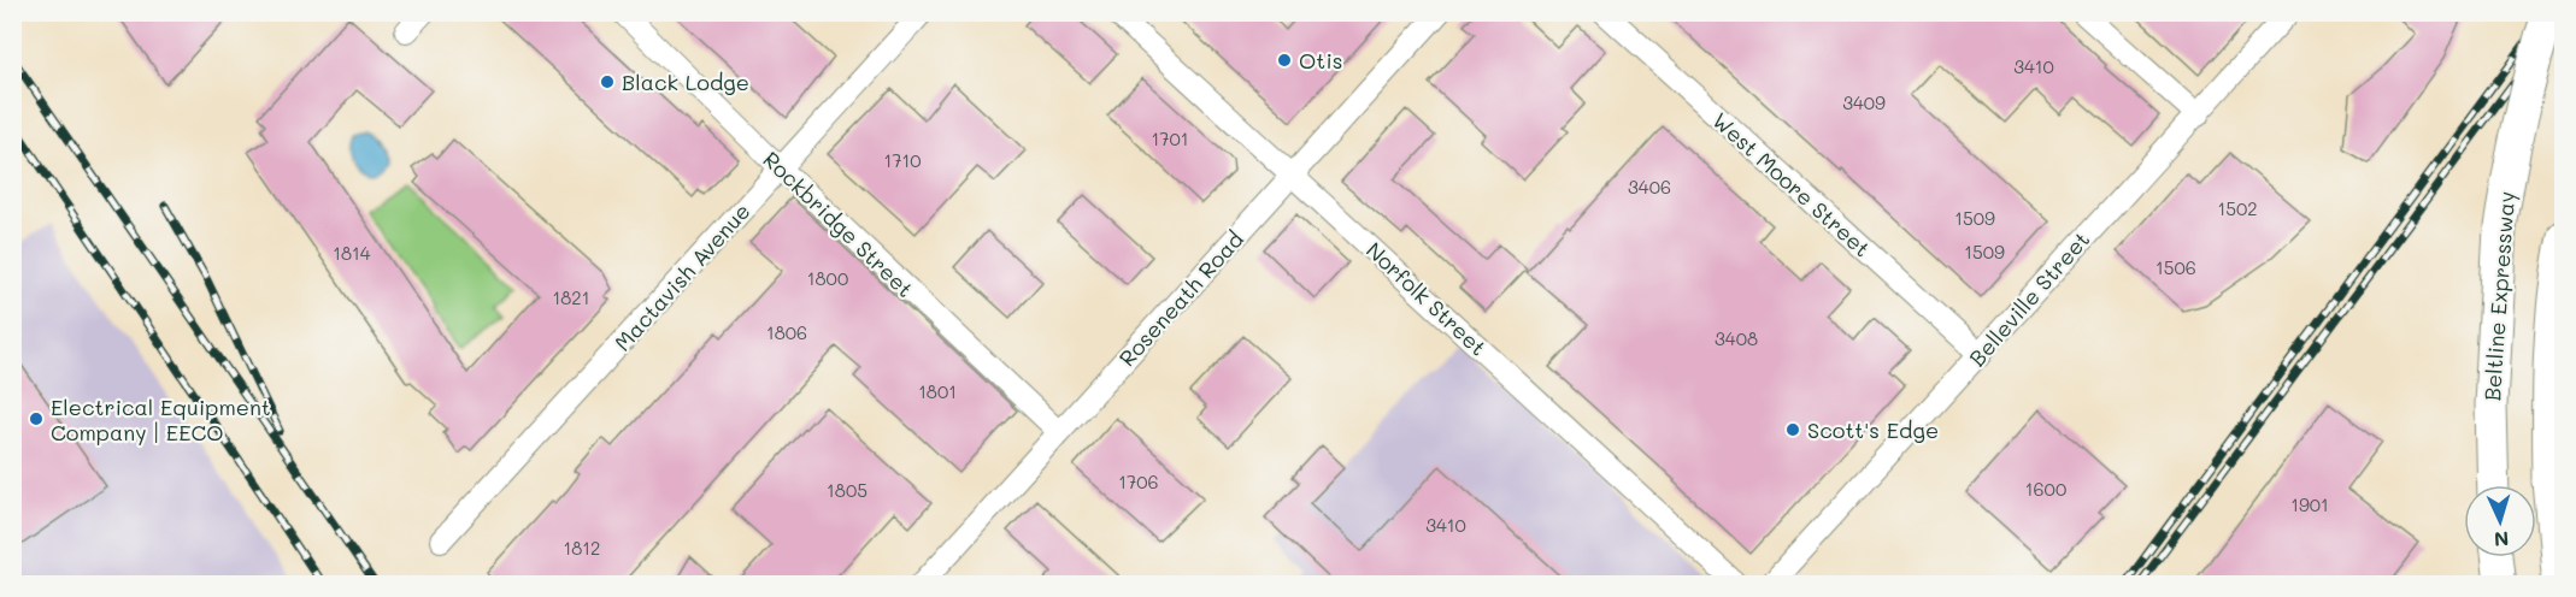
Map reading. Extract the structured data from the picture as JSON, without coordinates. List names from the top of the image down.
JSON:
{
  "streets": {
    "highway": ["Beltline Expressway"],
    "street": [
      "West Moore Street",
      "Rockbridge Street",
      "Mactavish Avenue",
      "Roseneath Road",
      "Norfolk Street",
      "Belleville Street"
    ]
  },
  "crossings": [
    ["West Moore Street", "Belleville Street"],
    ["Rockbridge Street", "Mactavish Avenue"],
    ["Rockbridge Street", "Roseneath Road"],
    ["Roseneath Road", "Norfolk Street"]
  ],
  "places": [
    "Otis",
    "Black Lodge",
    "Electrical Equipment Company | EECO",
    "Scott's Edge"
  ],
  "house_numbers": [
    "3410",
    "3409",
    "1701",
    "1710",
    "3406",
    "1502",
    "1509",
    "1509",
    "1814",
    "1506",
    "1800",
    "1821",
    "1806",
    "3408",
    "1801",
    "1706",
    "1600",
    "1805",
    "1901",
    "3410",
    "1812"
  ],
  "north": "bottom"
}
